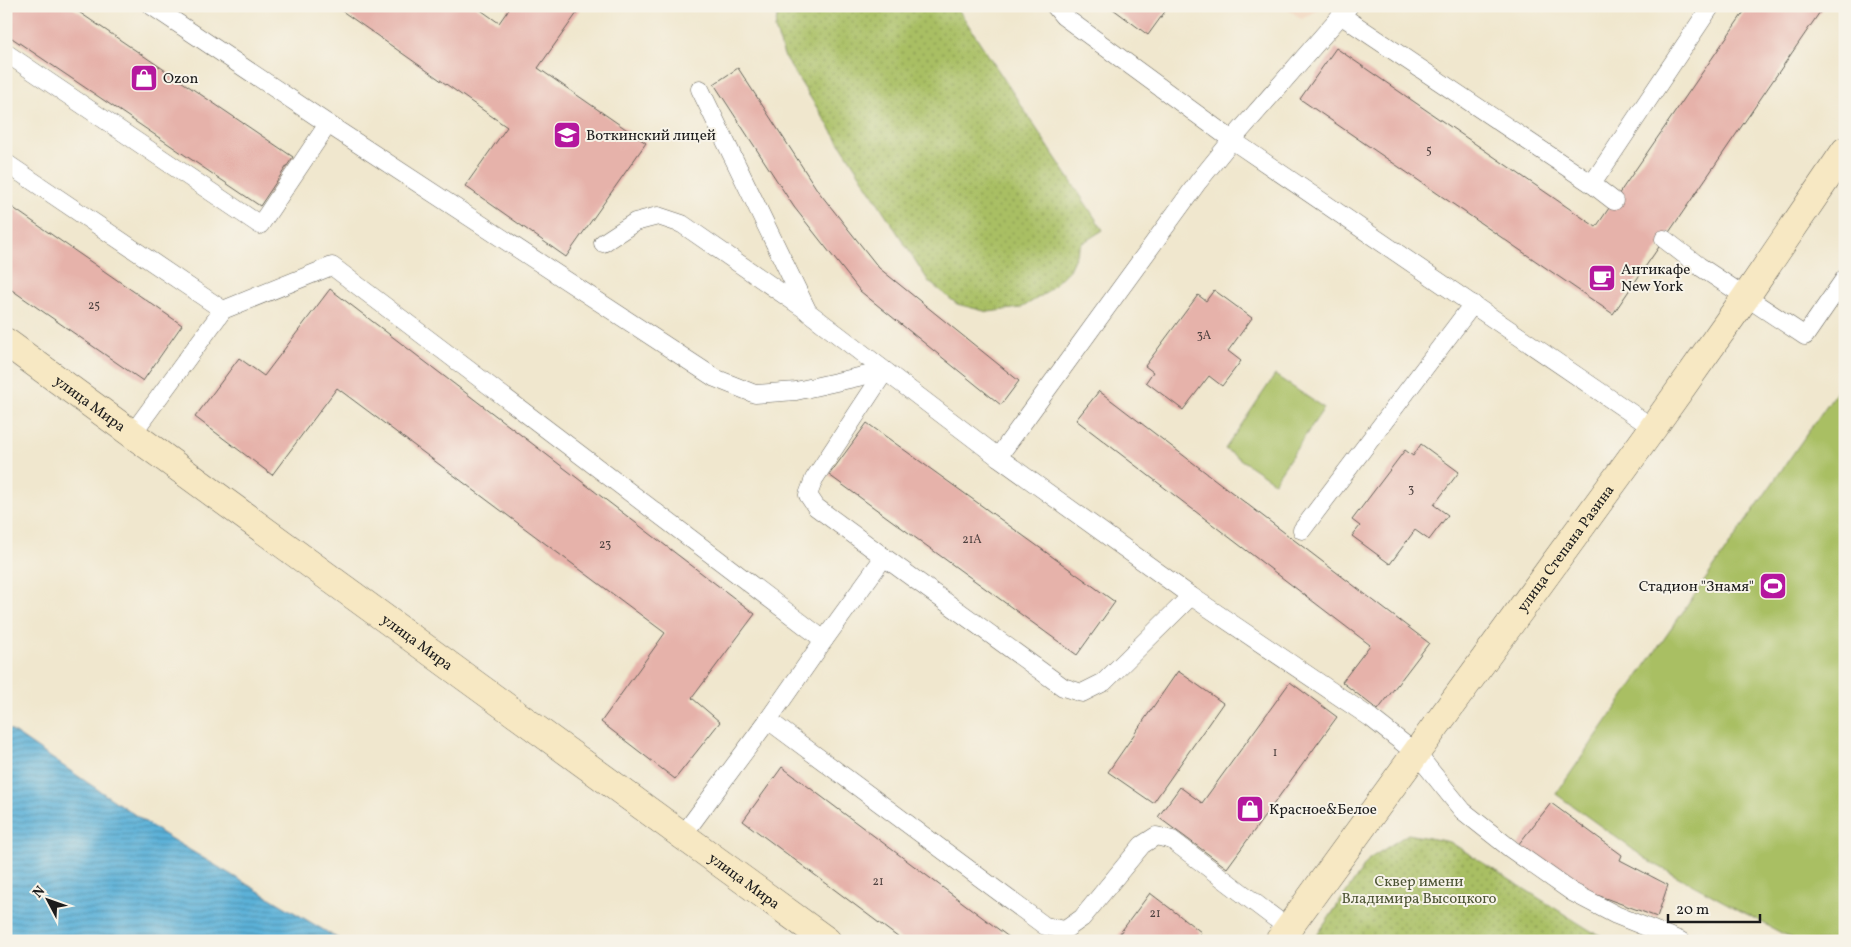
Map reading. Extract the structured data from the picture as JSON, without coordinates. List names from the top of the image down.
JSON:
{
  "streets": {
    "main road": ["улица Мира", "улица Степана Разина"]
  },
  "parks": ["Сквер имени Владимира Высоцкого"],
  "places": {
    "shop": ["Ozon", "Красное&Белое"],
    "school or university": ["Воткинский лицей"],
    "cafe": ["Антикафе New York"],
    "sports": ["Стадион \"Знамя\""]
  },
  "house_numbers": [
    "5",
    "25",
    "3А",
    "3",
    "21А",
    "23",
    "1",
    "21",
    "21"
  ],
  "scale_bar": "20 m",
  "north": "top left"
}
